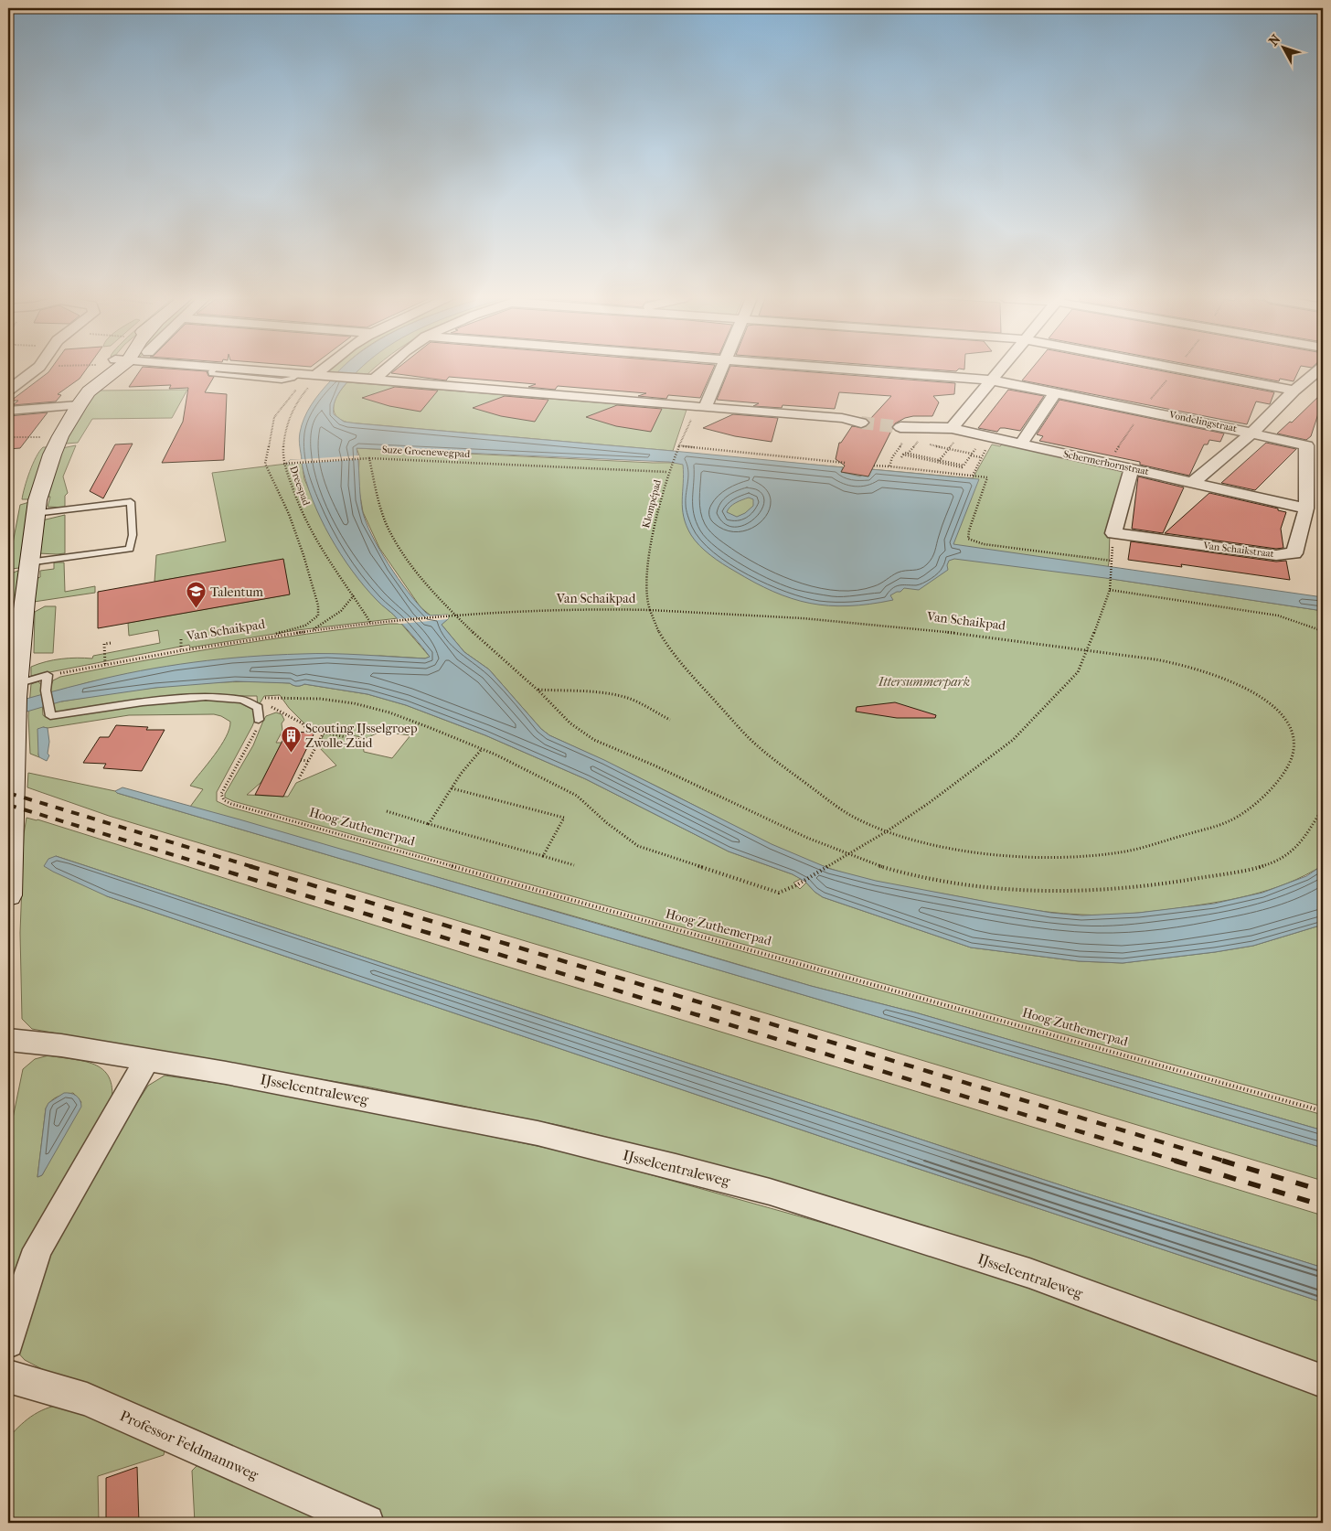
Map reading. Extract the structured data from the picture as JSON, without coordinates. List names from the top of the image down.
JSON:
{
  "streets": {
    "street": [
      "Vondelingstraat",
      "Schermerhornstraat",
      "Van Schaikstraat",
      "IJsselcentraleweg",
      "Professor Feldmannweg"
    ],
    "path": [
      "Suze Groenewegpad",
      "Dreespad",
      "Klompépad",
      "Van Schaikpad",
      "Hoog Zuthemerpad"
    ]
  },
  "crossings": [
    ["Vondelingstraat", "Van Schaikstraat"],
    ["Suze Groenewegpad", "Klompépad"],
    ["Suze Groenewegpad", "Van Schaikpad"],
    ["Schermerhornstraat", "Van Schaikstraat"],
    ["Dreespad", "Van Schaikpad"],
    ["Klompépad", "Van Schaikpad"]
  ],
  "parks": ["Ittersummerpark"],
  "places": {
    "school or university": ["Talentum"],
    "building": ["Scouting IJsselgroep Zwolle-Zuid"]
  },
  "north": "top left"
}
